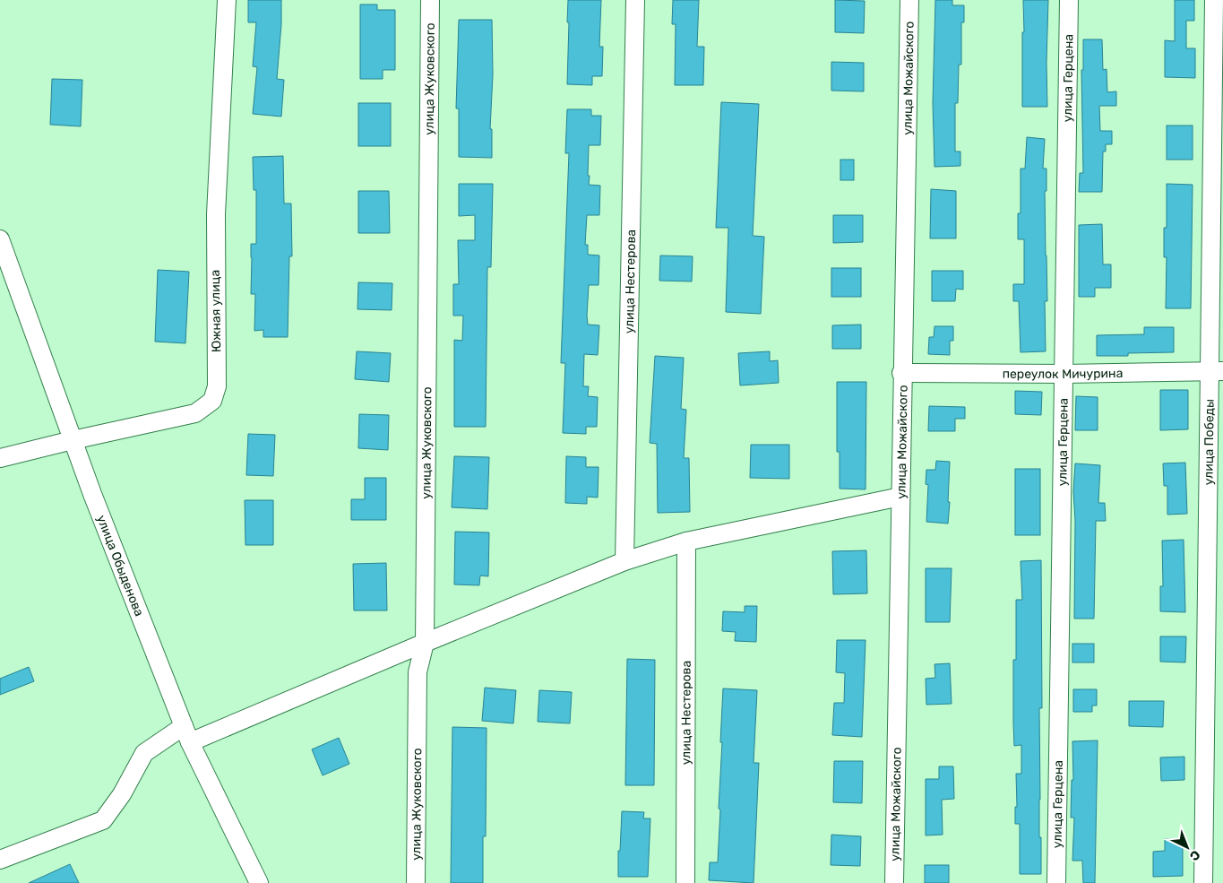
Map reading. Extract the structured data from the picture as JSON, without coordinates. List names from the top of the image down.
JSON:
{
  "streets": {
    "street": [
      "улица Жуковского",
      "улица Можайского",
      "улица Герцена",
      "улица Нестерова",
      "Южная улица",
      "переулок Мичурина",
      "улица Победы",
      "улица Обыденова"
    ]
  },
  "crossings": [
    ["улица Можайского", "переулок Мичурина"],
    ["улица Герцена", "переулок Мичурина"],
    ["Южная улица", "улица Обыденова"],
    ["переулок Мичурина", "улица Победы"]
  ],
  "north": "bottom right"
}
